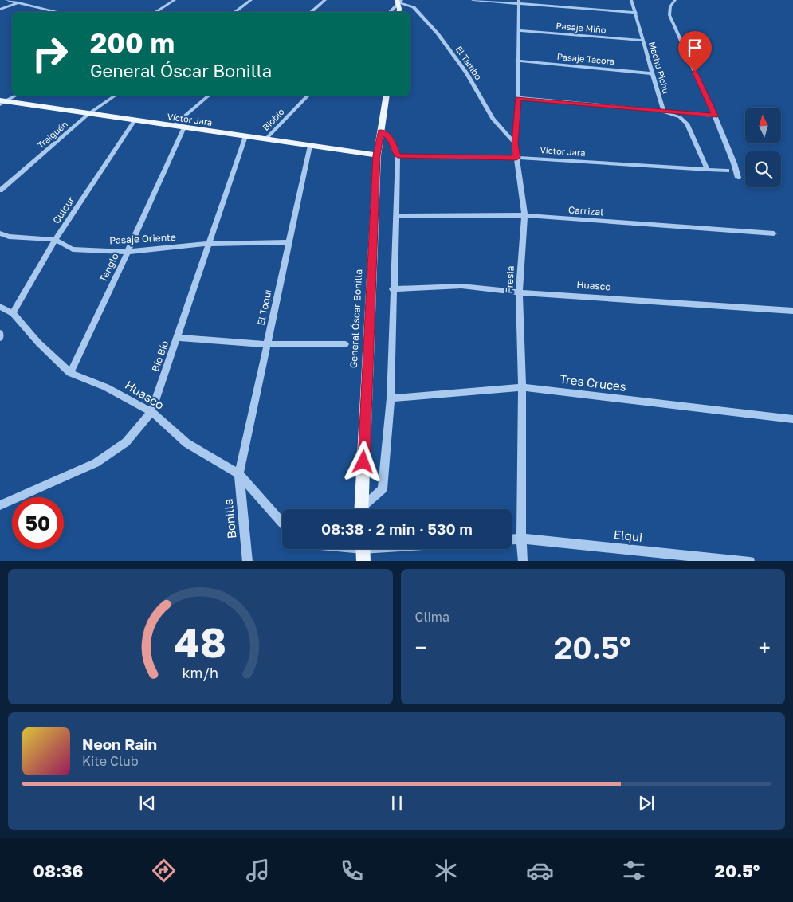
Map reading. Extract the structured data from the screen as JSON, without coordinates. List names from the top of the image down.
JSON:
{
  "streets": {
    "main road": ["Víctor Jara", "General Óscar Bonilla"],
    "street": [
      "Pasaje Miño",
      "Pasaje Tacora",
      "El Tambo",
      "Machu Pichu",
      "Biobío",
      "Traiguén",
      "Culcur",
      "Carrizal",
      "Pasaje Oriente",
      "Tenglo",
      "Fresia",
      "Huasco",
      "El Toqui",
      "Bío Bío",
      "Tres Cruces",
      "Bonilla",
      "Elqui"
    ]
  },
  "crossings": [
    ["Pasaje Miño", "Machu Pichu"],
    ["Pasaje Miño", "Fresia"],
    ["Pasaje Tacora", "Machu Pichu"],
    ["Pasaje Tacora", "Fresia"],
    ["El Tambo", "Fresia"],
    ["Víctor Jara", "Biobío"],
    ["Víctor Jara", "Traiguén"],
    ["Víctor Jara", "Culcur"],
    ["Víctor Jara", "Tenglo"],
    ["Víctor Jara", "Fresia"],
    ["Víctor Jara", "El Toqui"],
    ["Víctor Jara", "General Óscar Bonilla"],
    ["Víctor Jara", "Bío Bío"],
    ["Culcur", "Pasaje Oriente"],
    ["Culcur", "Huasco"],
    ["Carrizal", "Fresia"],
    ["Carrizal", "General Óscar Bonilla"],
    ["Pasaje Oriente", "Tenglo"],
    ["Pasaje Oriente", "El Toqui"],
    ["Pasaje Oriente", "Bío Bío"],
    ["Tenglo", "Huasco"],
    ["Fresia", "Huasco"],
    ["Fresia", "Tres Cruces"],
    ["Fresia", "Elqui"],
    ["Huasco", "El Toqui"],
    ["Huasco", "General Óscar Bonilla"],
    ["Huasco", "Bío Bío"],
    ["Huasco", "Bonilla"],
    ["El Toqui", "Bonilla"],
    ["General Óscar Bonilla", "Tres Cruces"]
  ],
  "north": "top",
  "page": {
    "turn": ["200 m", "General Óscar Bonilla"],
    "limit": "50",
    "trip": "08:38 · 2 min · 530 m",
    "tile": "Clima",
    "heat": ["−", "20.5°", "+"],
    "song": ["Neon Rain", "Kite Club"],
    "tabs": ["08:36", "20.5°"],
    "gauge": ["48", "km/h"]
  }
}
